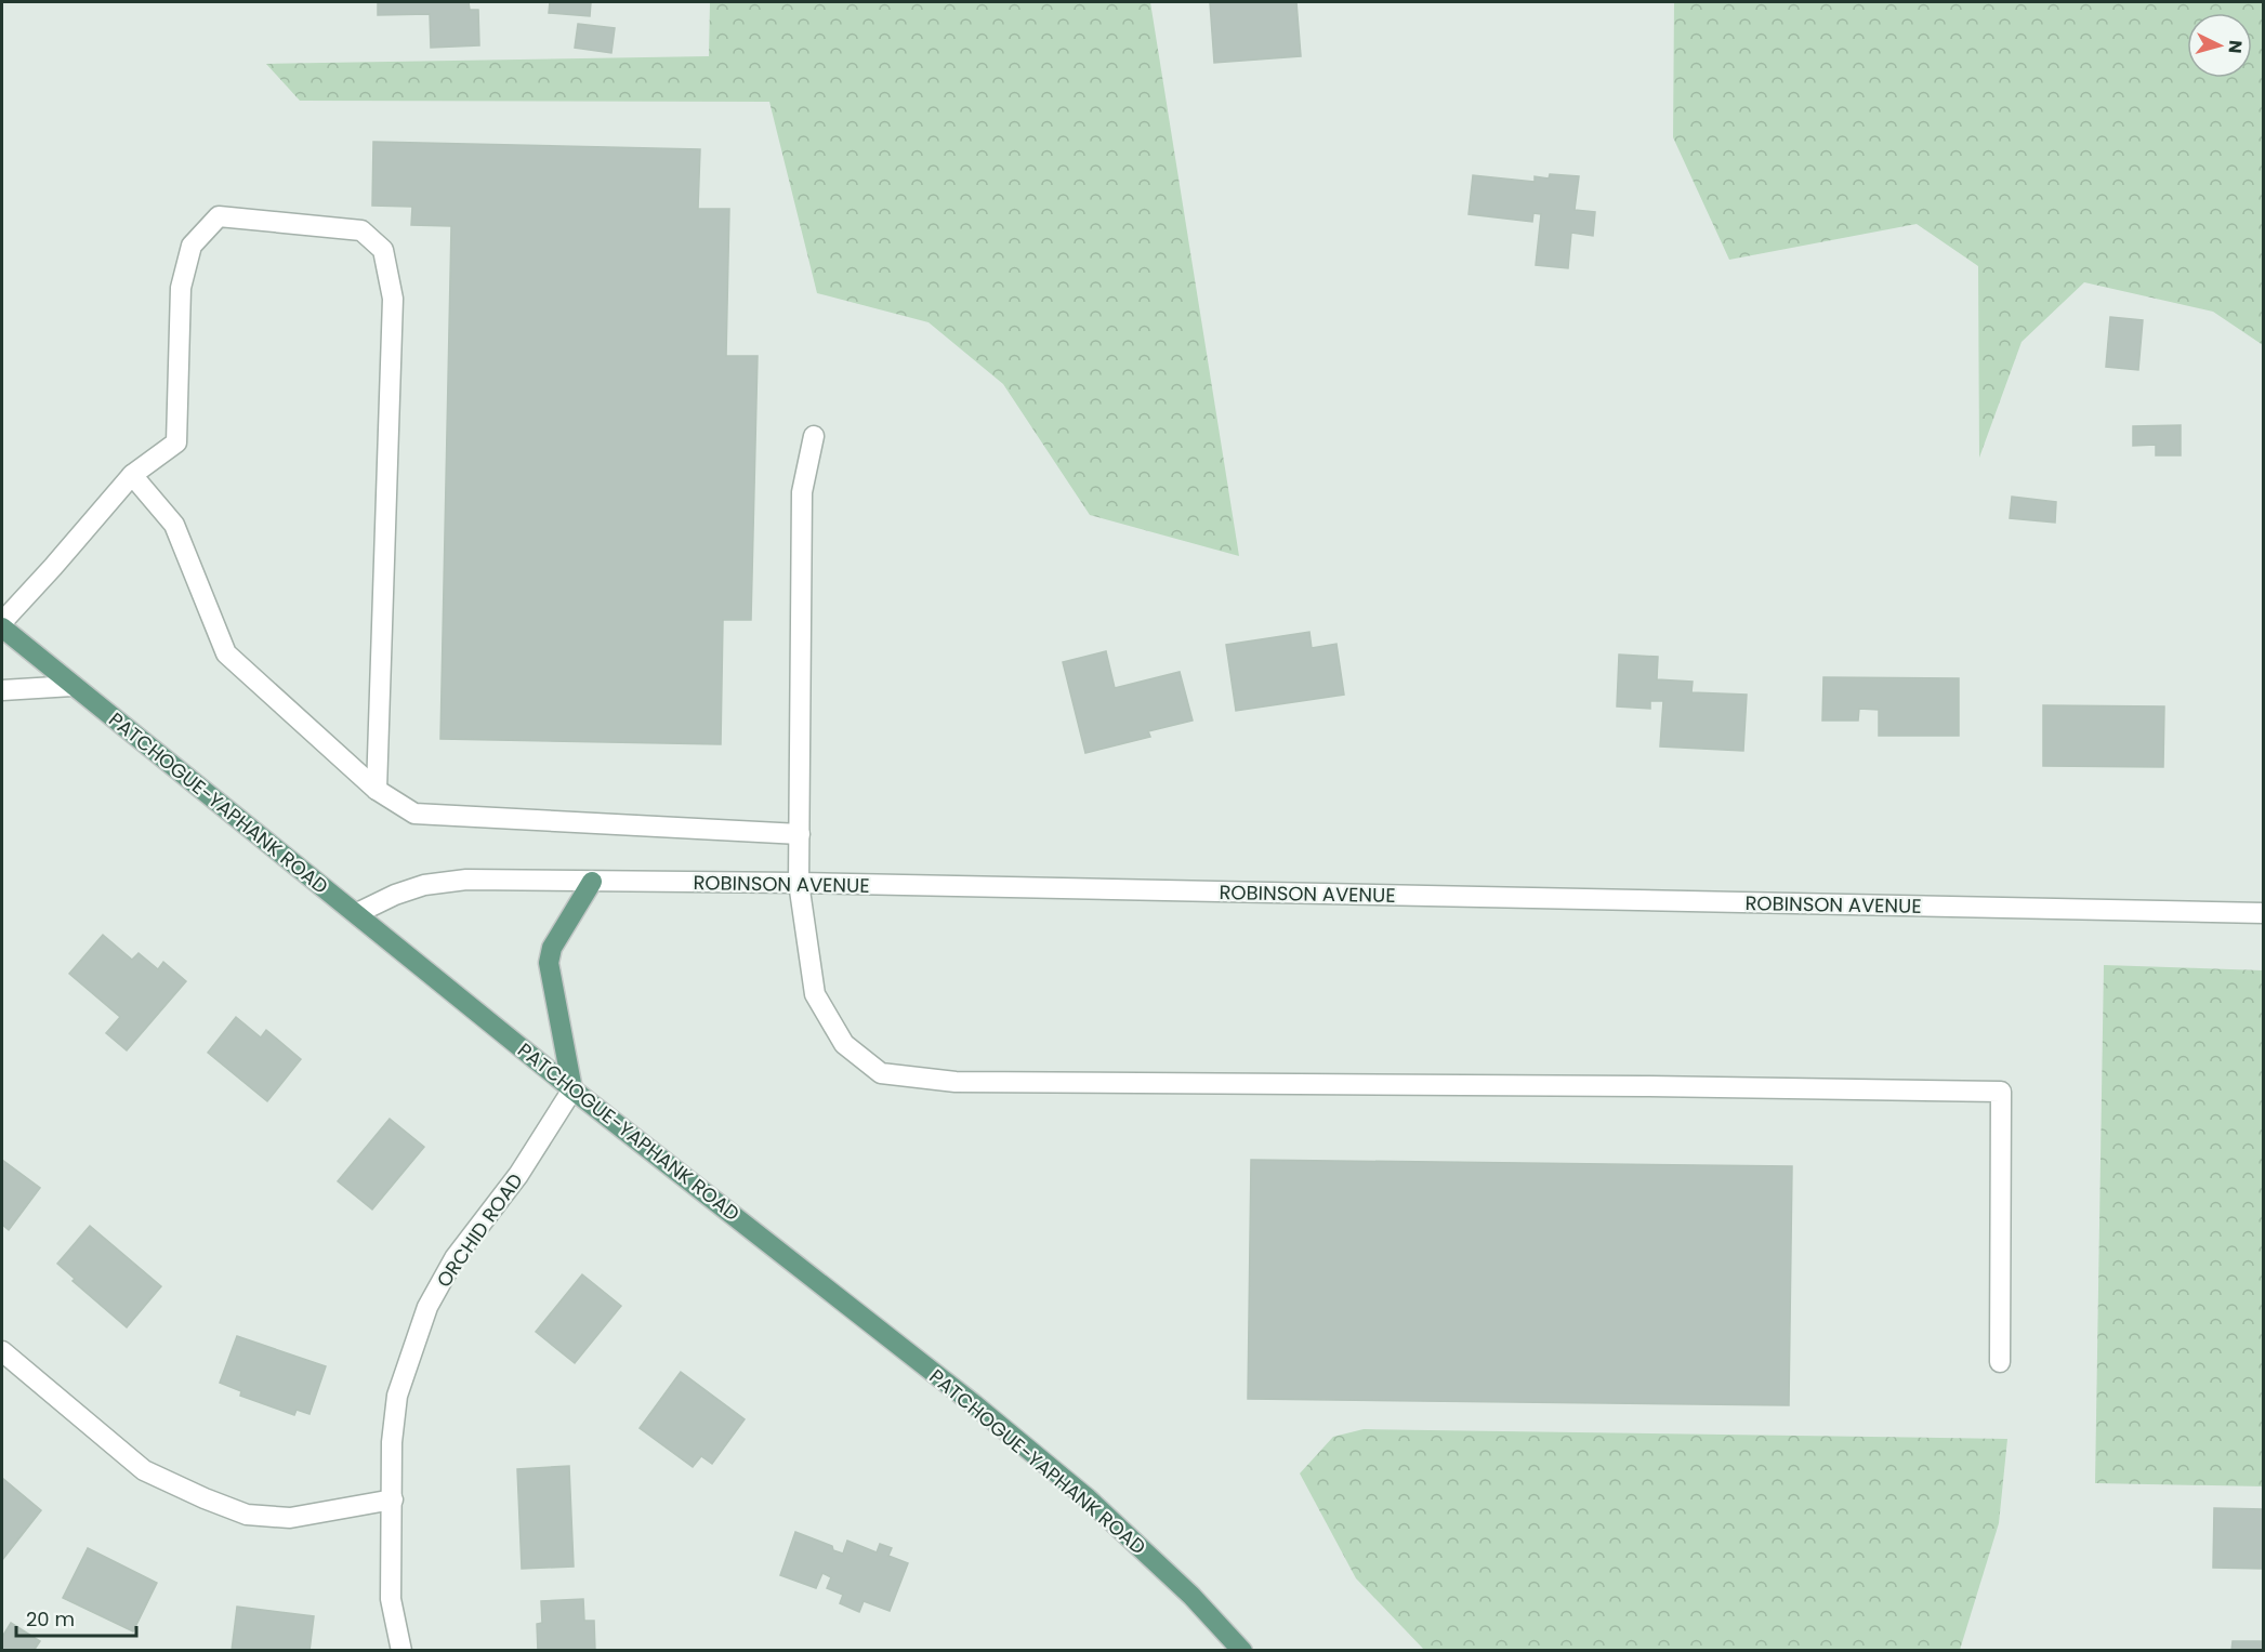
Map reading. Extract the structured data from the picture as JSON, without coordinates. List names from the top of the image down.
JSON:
{
  "streets": {
    "main road": ["PATCHOGUE-YAPHANK ROAD"],
    "street": ["ROBINSON AVENUE", "ORCHID ROAD"]
  },
  "crossings": [
    ["PATCHOGUE-YAPHANK ROAD", "ROBINSON AVENUE"],
    ["PATCHOGUE-YAPHANK ROAD", "ORCHID ROAD"]
  ],
  "scale_bar": "20 m",
  "north": "right"
}
